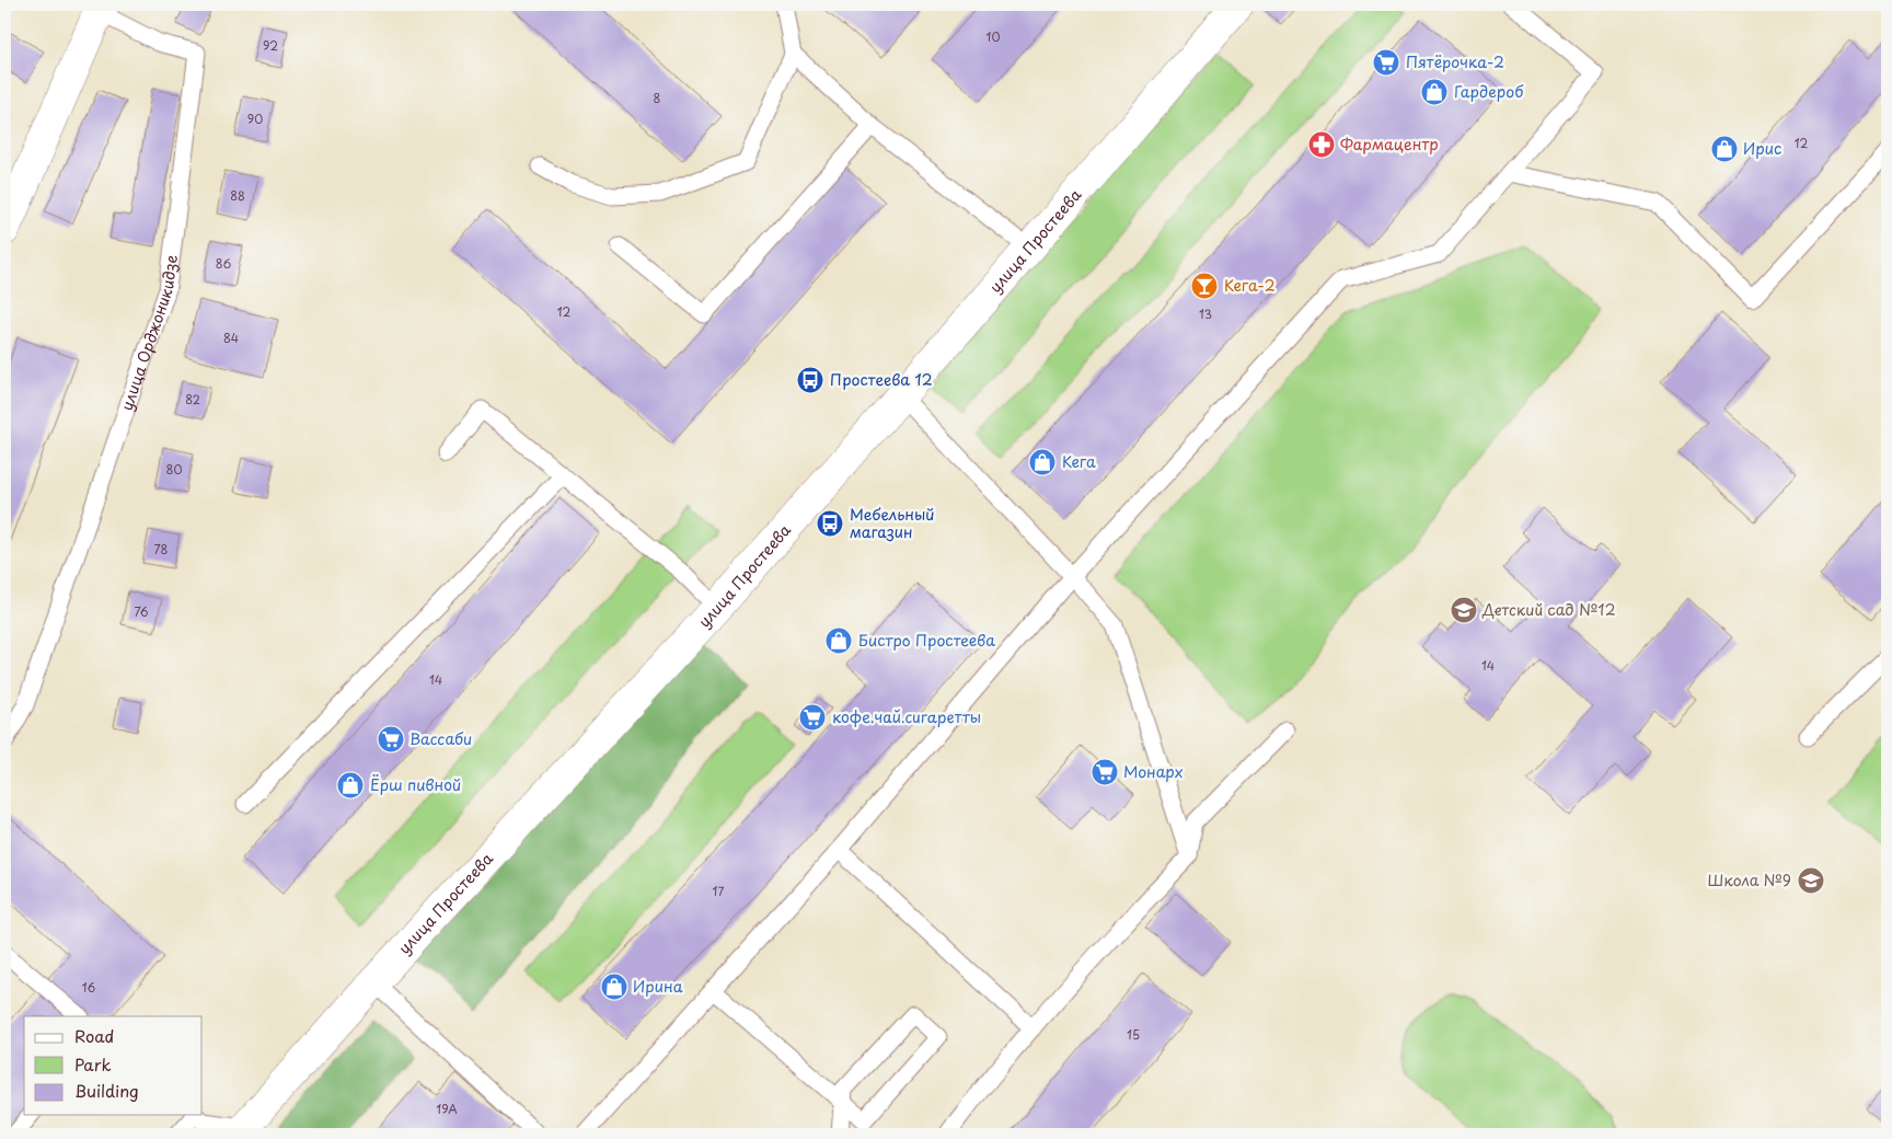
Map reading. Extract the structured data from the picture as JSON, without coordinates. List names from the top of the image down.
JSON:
{
  "streets": {
    "street": ["улица Простеева", "улица Орджоникидзе"]
  },
  "places": {
    "supermarket": [
      "Пятёрочка-2",
      "кофе.чай.сигаретты",
      "Вассаби",
      "Монарх"
    ],
    "shop": [
      "Гардероб",
      "Ирис",
      "Кега",
      "Бистро Простеева",
      "Ёрш пивной",
      "Ирина"
    ],
    "pharmacy": ["Фармацентр"],
    "bar": ["Кега-2"],
    "bus stop": ["Простеева 12", "Мебельный магазин"],
    "school or university": ["Детский сад №12", "Школа №9"]
  },
  "house_numbers": [
    "10",
    "92",
    "8",
    "90",
    "12",
    "88",
    "86",
    "12",
    "13",
    "84",
    "82",
    "80",
    "78",
    "76",
    "14",
    "14",
    "17",
    "16",
    "15",
    "19А"
  ],
  "legend": ["Road", "Park", "Building"]
}
